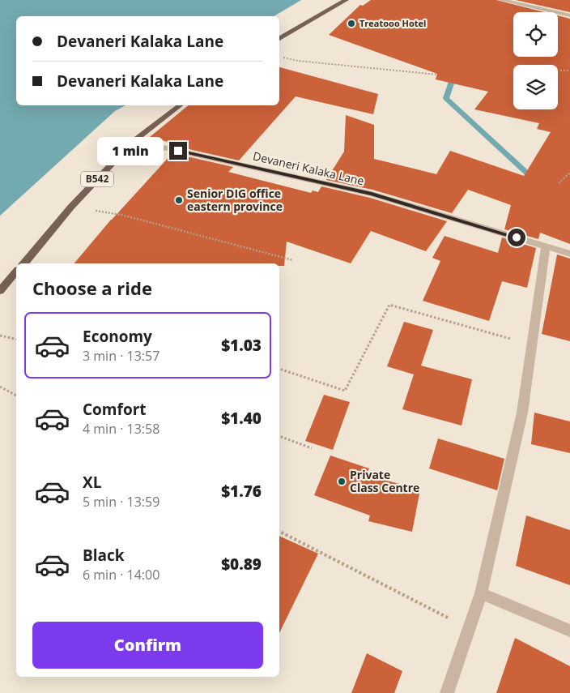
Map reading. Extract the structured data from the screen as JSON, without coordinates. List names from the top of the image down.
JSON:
{
  "streets": {
    "main road": ["B542"],
    "street": ["Devaneri Kalaka Lane"]
  },
  "crossings": [
    ["Devaneri Kalaka Lane", "B542"]
  ],
  "places": ["Treatooo Hotel", "Senior DIG office eastern province", "Private Class Centre"],
  "page": {
    "banner": ["Devaneri Kalaka Lane", "Devaneri Kalaka Lane"],
    "bubble": "1 min",
    "heading": "Choose a ride",
    "list": [
      {
        "name": "Economy",
        "note": "3 min · 13:57",
        "value": "$1.03"
      },
      {
        "name": "Comfort",
        "note": "4 min · 13:58",
        "value": "$1.40"
      },
      {
        "name": "XL",
        "note": "5 min · 13:59",
        "value": "$1.76"
      },
      {
        "name": "Black",
        "note": "6 min · 14:00",
        "value": "$0.89"
      }
    ],
    "buttons": "Confirm"
  }
}
